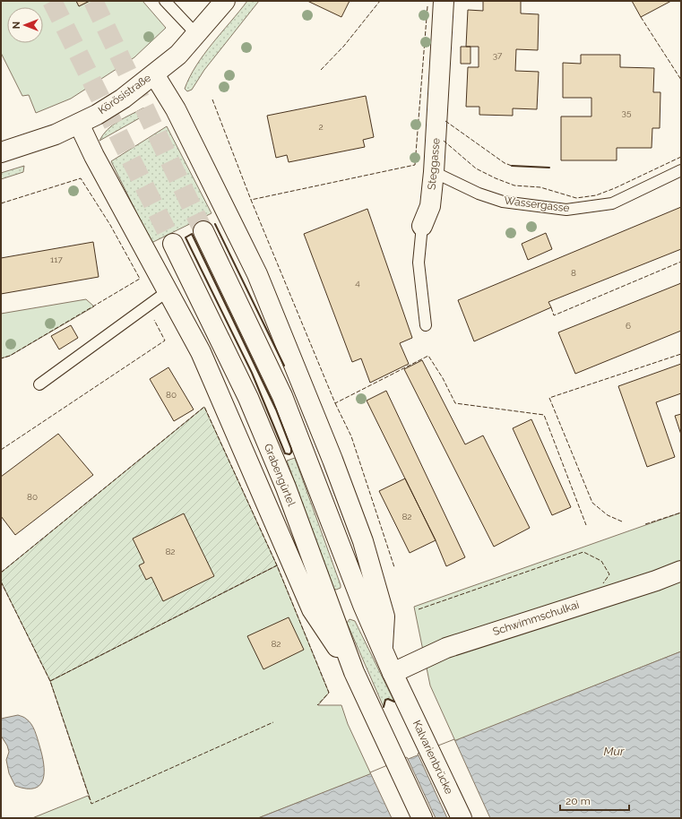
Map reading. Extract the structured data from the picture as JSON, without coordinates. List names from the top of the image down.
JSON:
{
  "streets": {
    "main road": [
      "Körösistraße",
      "Steggasse",
      "Grabengürtel",
      "Schwimmschulkai",
      "Kalvarienbrücke"
    ],
    "lane": ["Wassergasse"]
  },
  "crossings": [
    ["Steggasse", "Wassergasse"],
    ["Schwimmschulkai", "Kalvarienbrücke"]
  ],
  "water": ["Mur"],
  "house_numbers": [
    "37",
    "35",
    "2",
    "117",
    "8",
    "4",
    "6",
    "80",
    "80",
    "82",
    "82",
    "82"
  ],
  "scale_bar": "20 m",
  "north": "left"
}
